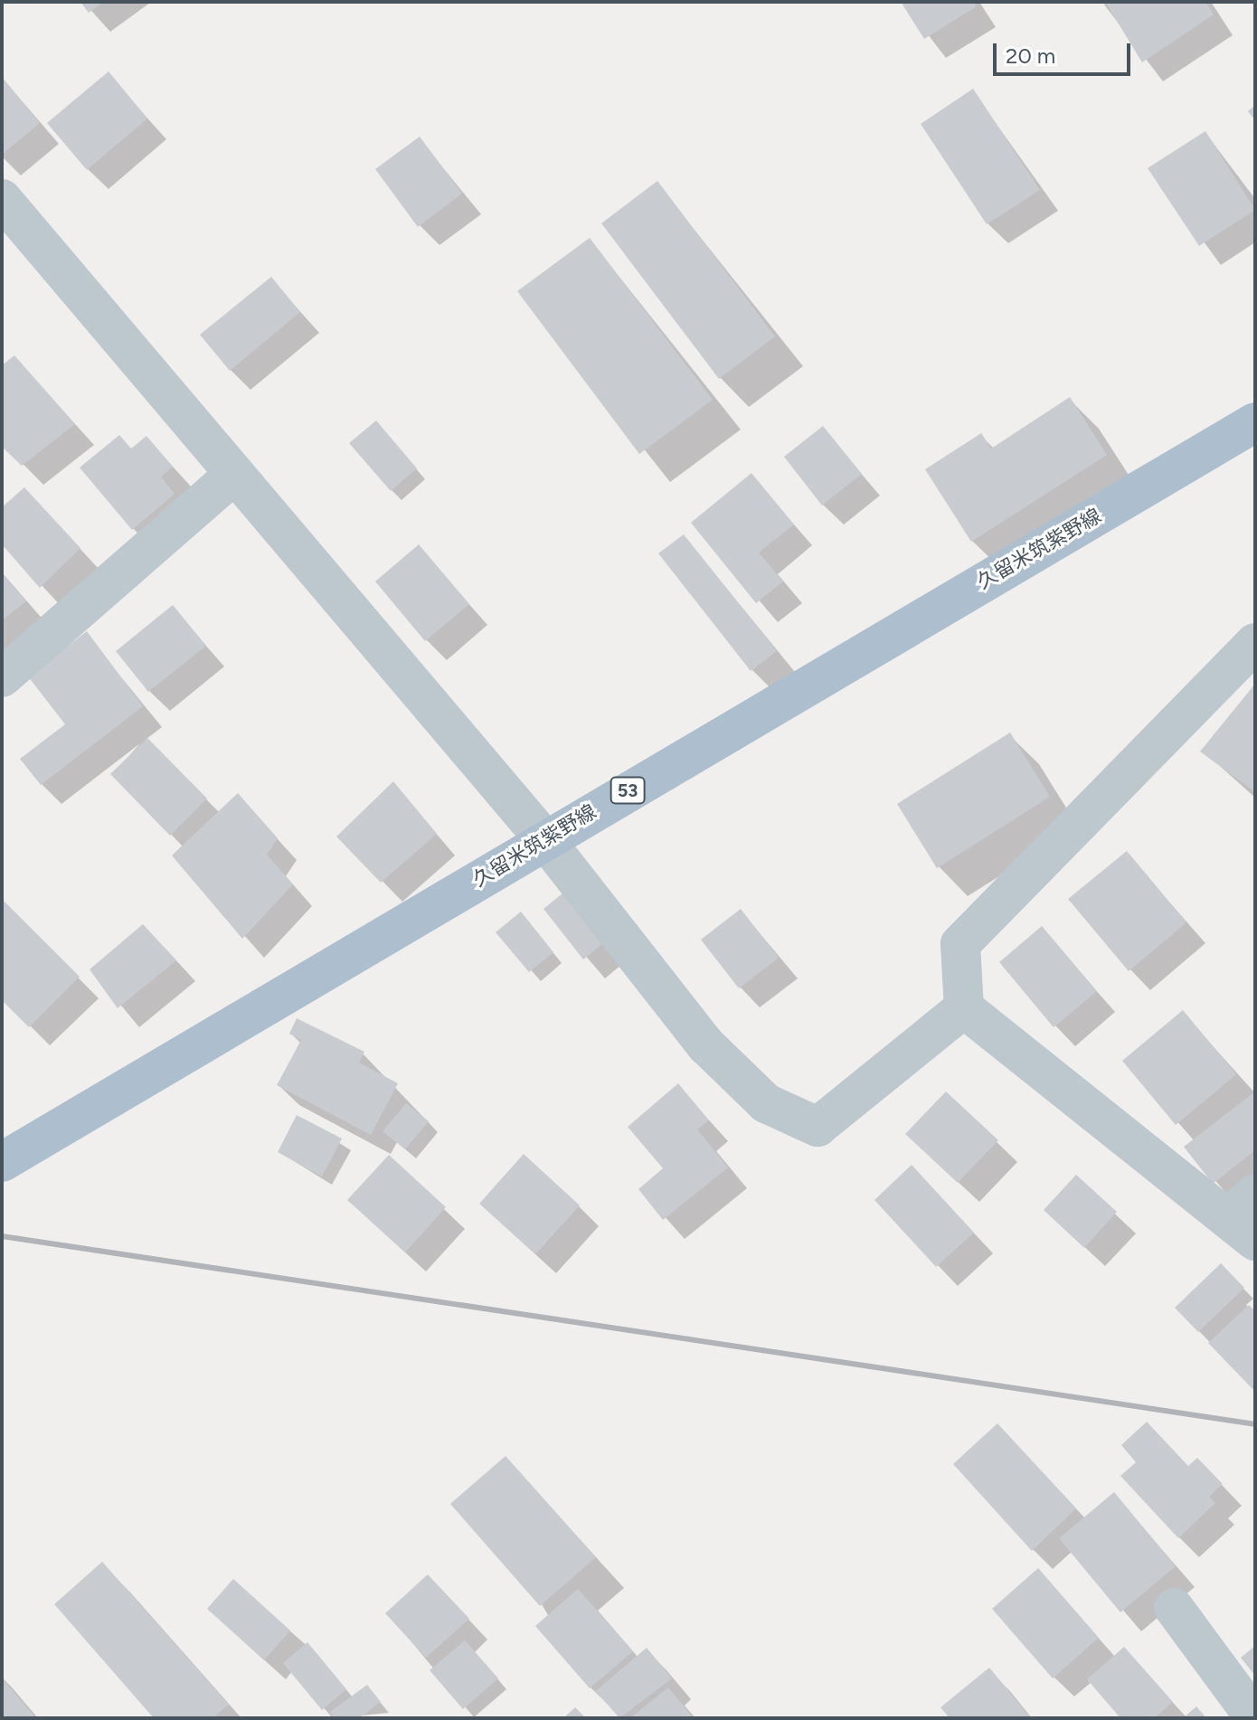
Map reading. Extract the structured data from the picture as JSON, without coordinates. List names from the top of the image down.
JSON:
{
  "streets": {
    "main road": ["久留米筑紫野線", "53"]
  },
  "scale_bar": "20 m"
}
